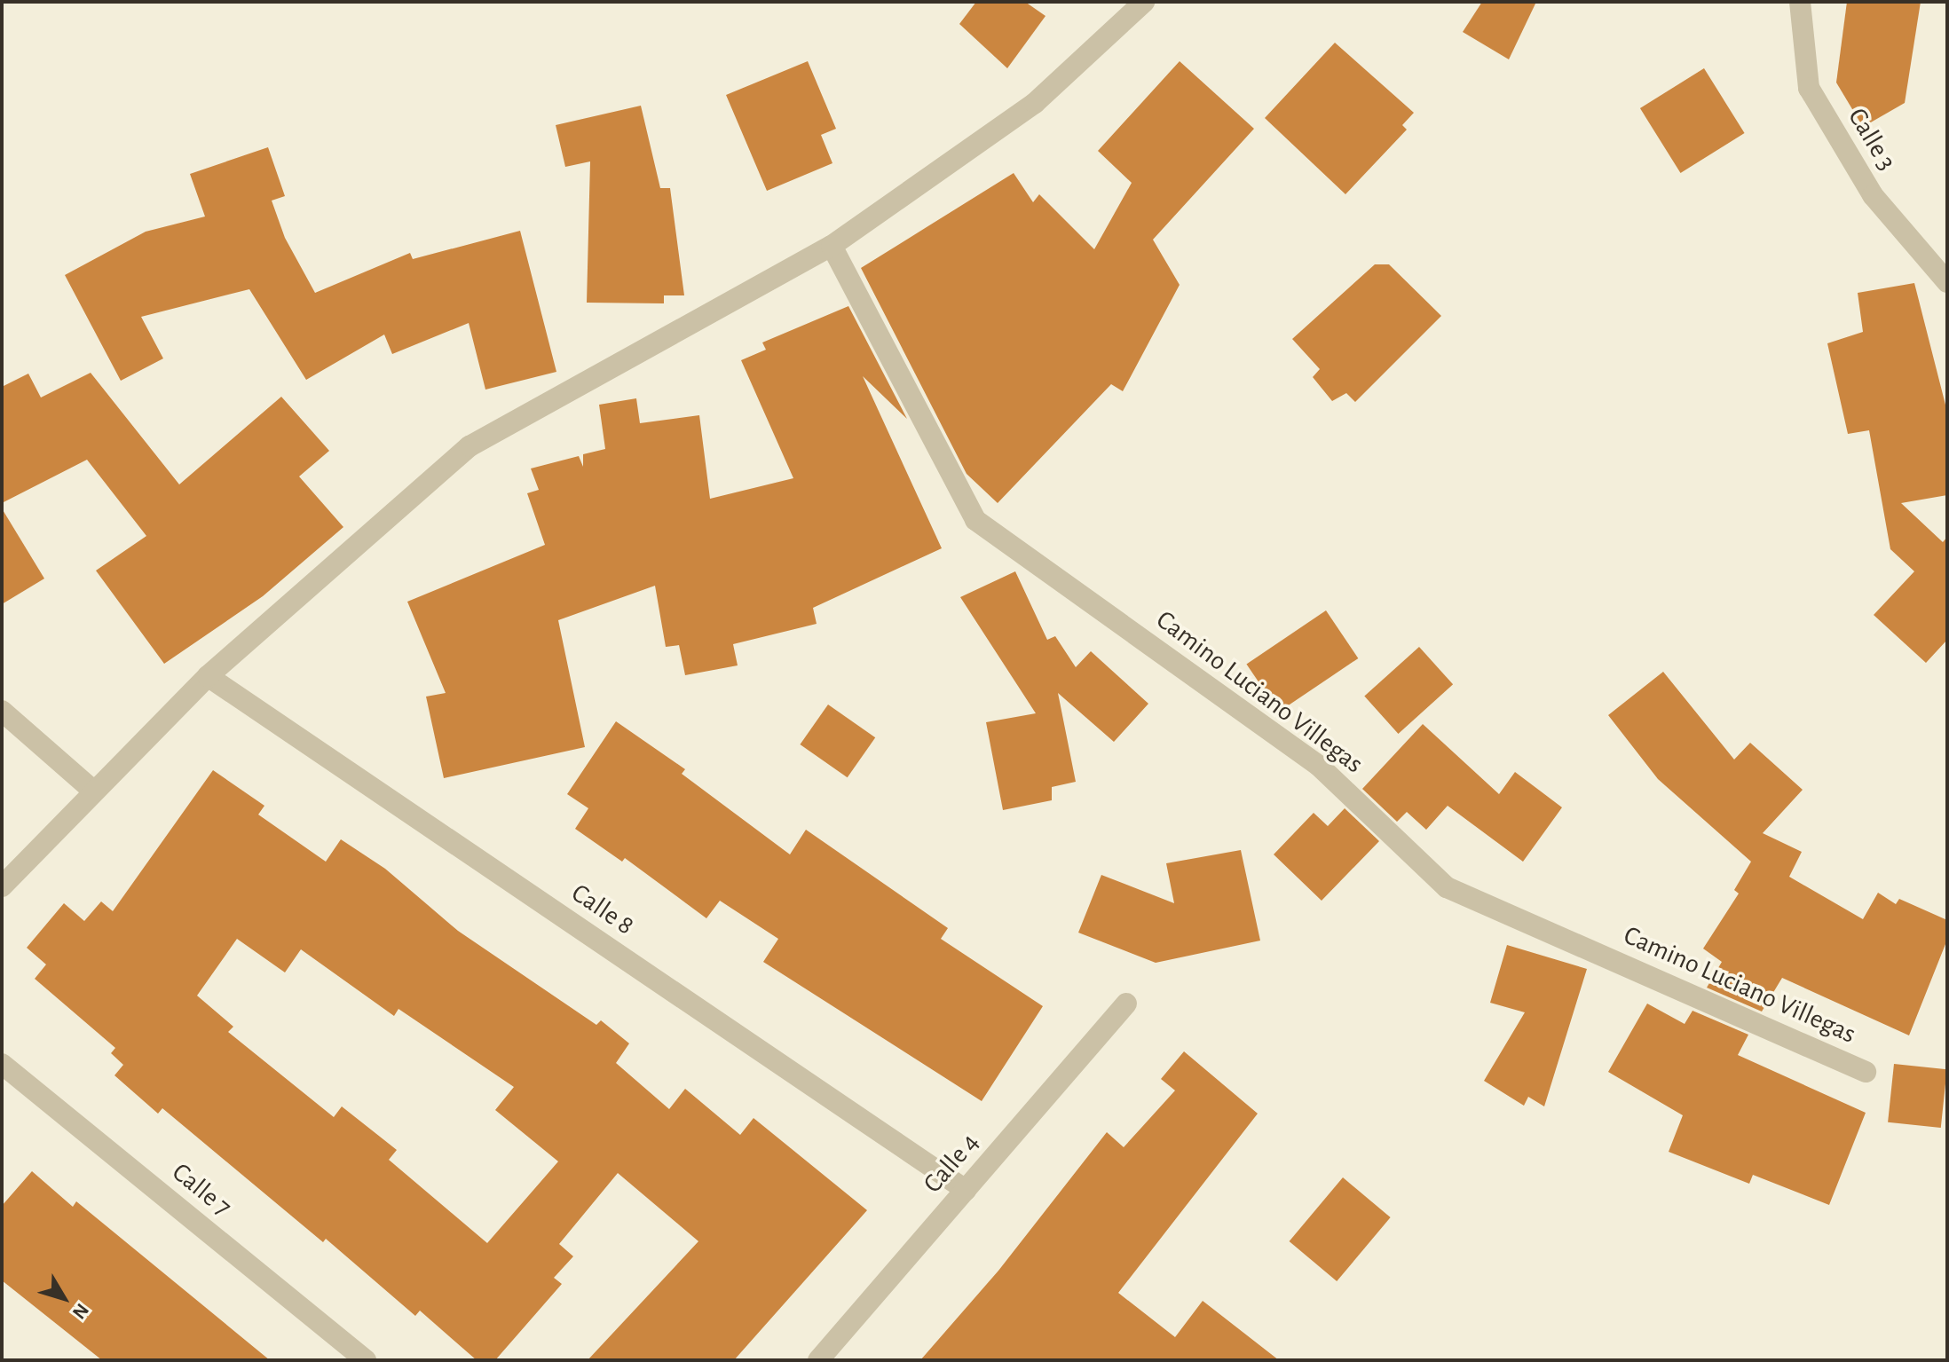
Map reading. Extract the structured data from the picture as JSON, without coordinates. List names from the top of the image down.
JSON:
{
  "streets": {
    "street": [
      "Calle 3",
      "Camino Luciano Villegas",
      "Calle 8",
      "Calle 4",
      "Calle 7"
    ]
  },
  "crossings": [
    ["Calle 8", "Calle 4"]
  ],
  "north": "bottom right"
}
